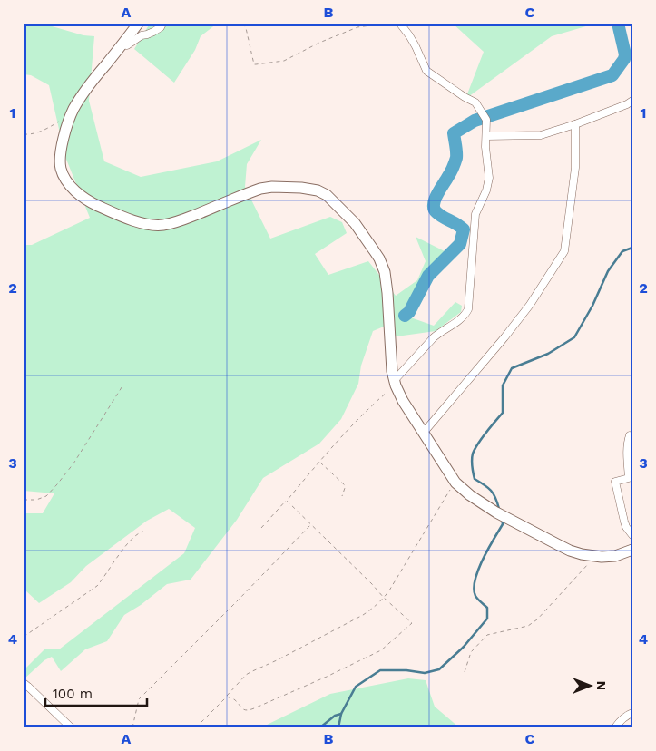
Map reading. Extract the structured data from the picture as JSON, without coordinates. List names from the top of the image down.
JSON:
{
  "scale_bar": "100 m",
  "north": "right",
  "grid": {
    "columns": ["A", "B", "C"],
    "rows": [
      "1",
      "2",
      "3",
      "4"
    ]
  }
}
